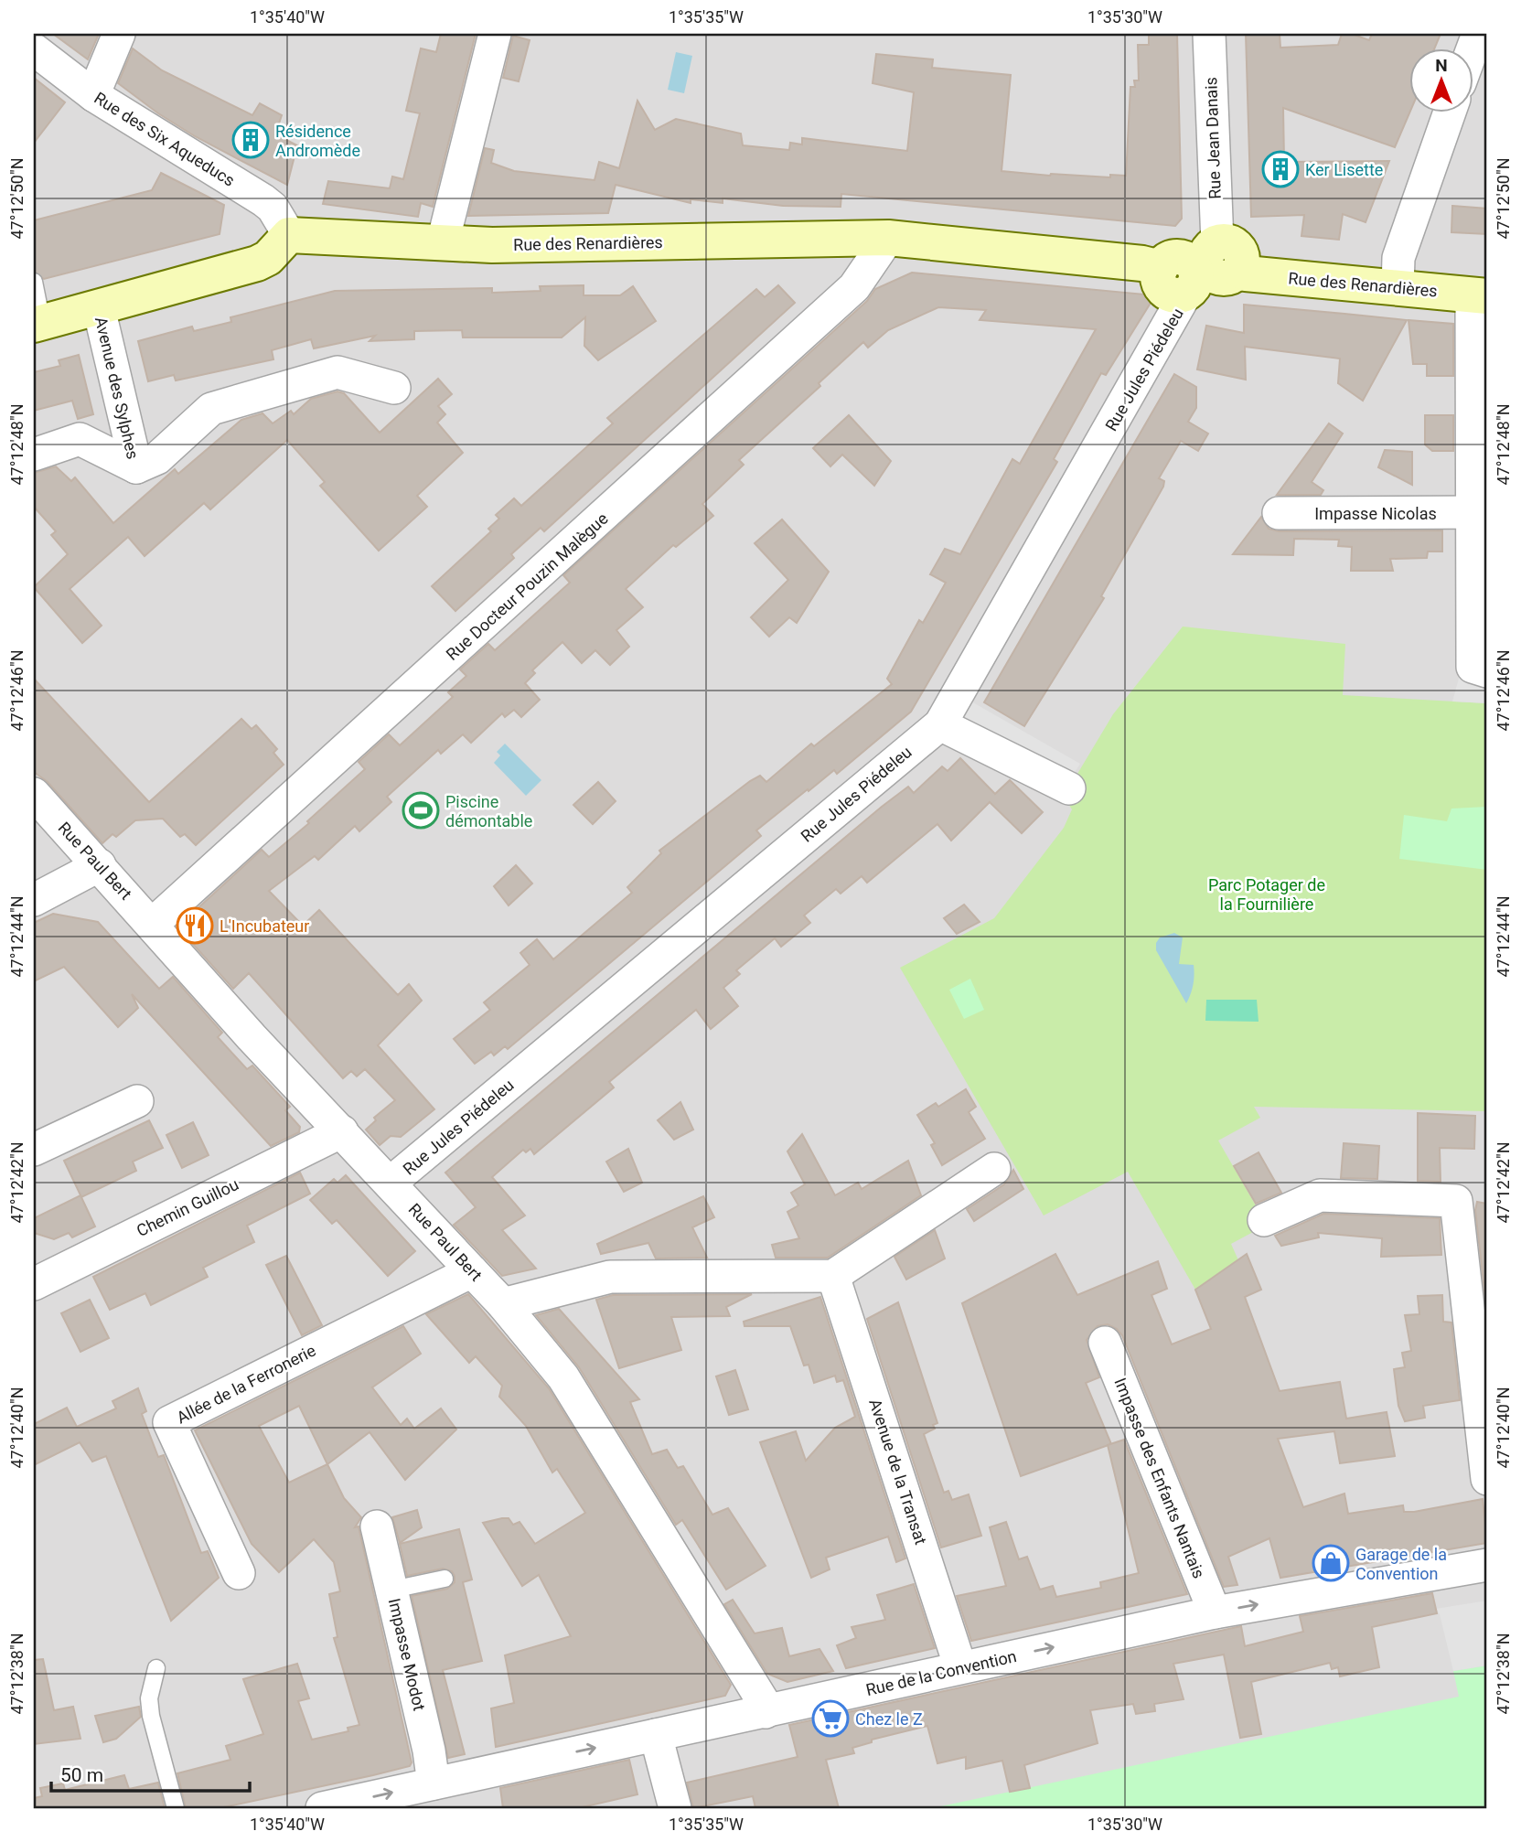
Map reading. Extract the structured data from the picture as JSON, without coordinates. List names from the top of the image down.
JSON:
{
  "streets": {
    "street": [
      "Rue Jean Danais",
      "Rue des Six Aqueducs",
      "Rue des Renardières",
      "Rue Jules Piédeleu",
      "Avenue des Sylphes",
      "Impasse Nicolas",
      "Rue Docteur Pouzin Malègue",
      "Rue Paul Bert",
      "Chemin Guillou",
      "Allée de la Ferronerie",
      "Avenue de la Transat",
      "Impasse des Enfants Nantais",
      "Impasse Modot",
      "Rue de la Convention"
    ]
  },
  "crossings": [
    ["Rue Jean Danais", "Rue des Renardières"],
    ["Rue Jean Danais", "Rue Jules Piédeleu"],
    ["Rue des Six Aqueducs", "Rue des Renardières"],
    ["Rue des Renardières", "Rue Jules Piédeleu"],
    ["Rue des Renardières", "Rue Docteur Pouzin Malègue"],
    ["Rue Jules Piédeleu", "Rue Paul Bert"],
    ["Rue Docteur Pouzin Malègue", "Rue Paul Bert"],
    ["Rue Paul Bert", "Chemin Guillou"],
    ["Rue Paul Bert", "Allée de la Ferronerie"],
    ["Rue Paul Bert", "Rue de la Convention"],
    ["Avenue de la Transat", "Rue de la Convention"],
    ["Impasse des Enfants Nantais", "Rue de la Convention"],
    ["Impasse Modot", "Rue de la Convention"]
  ],
  "one_way": ["Rue de la Convention"],
  "parks": ["Parc Potager de la Fournilière"],
  "places": {
    "building": ["Résidence Andromède", "Ker Lisette"],
    "sports": ["Piscine démontable"],
    "restaurant": ["L'Incubateur"],
    "shop": ["Garage de la Convention"],
    "supermarket": ["Chez le Z"]
  },
  "scale_bar": "50 m",
  "north": "top",
  "coordinates": [
    "1°35'40\"W",
    "1°35'35\"W",
    "1°35'30\"W",
    "47°12'50\"N",
    "47°12'48\"N",
    "47°12'46\"N",
    "47°12'44\"N",
    "47°12'42\"N",
    "47°12'40\"N",
    "47°12'38\"N"
  ]
}
